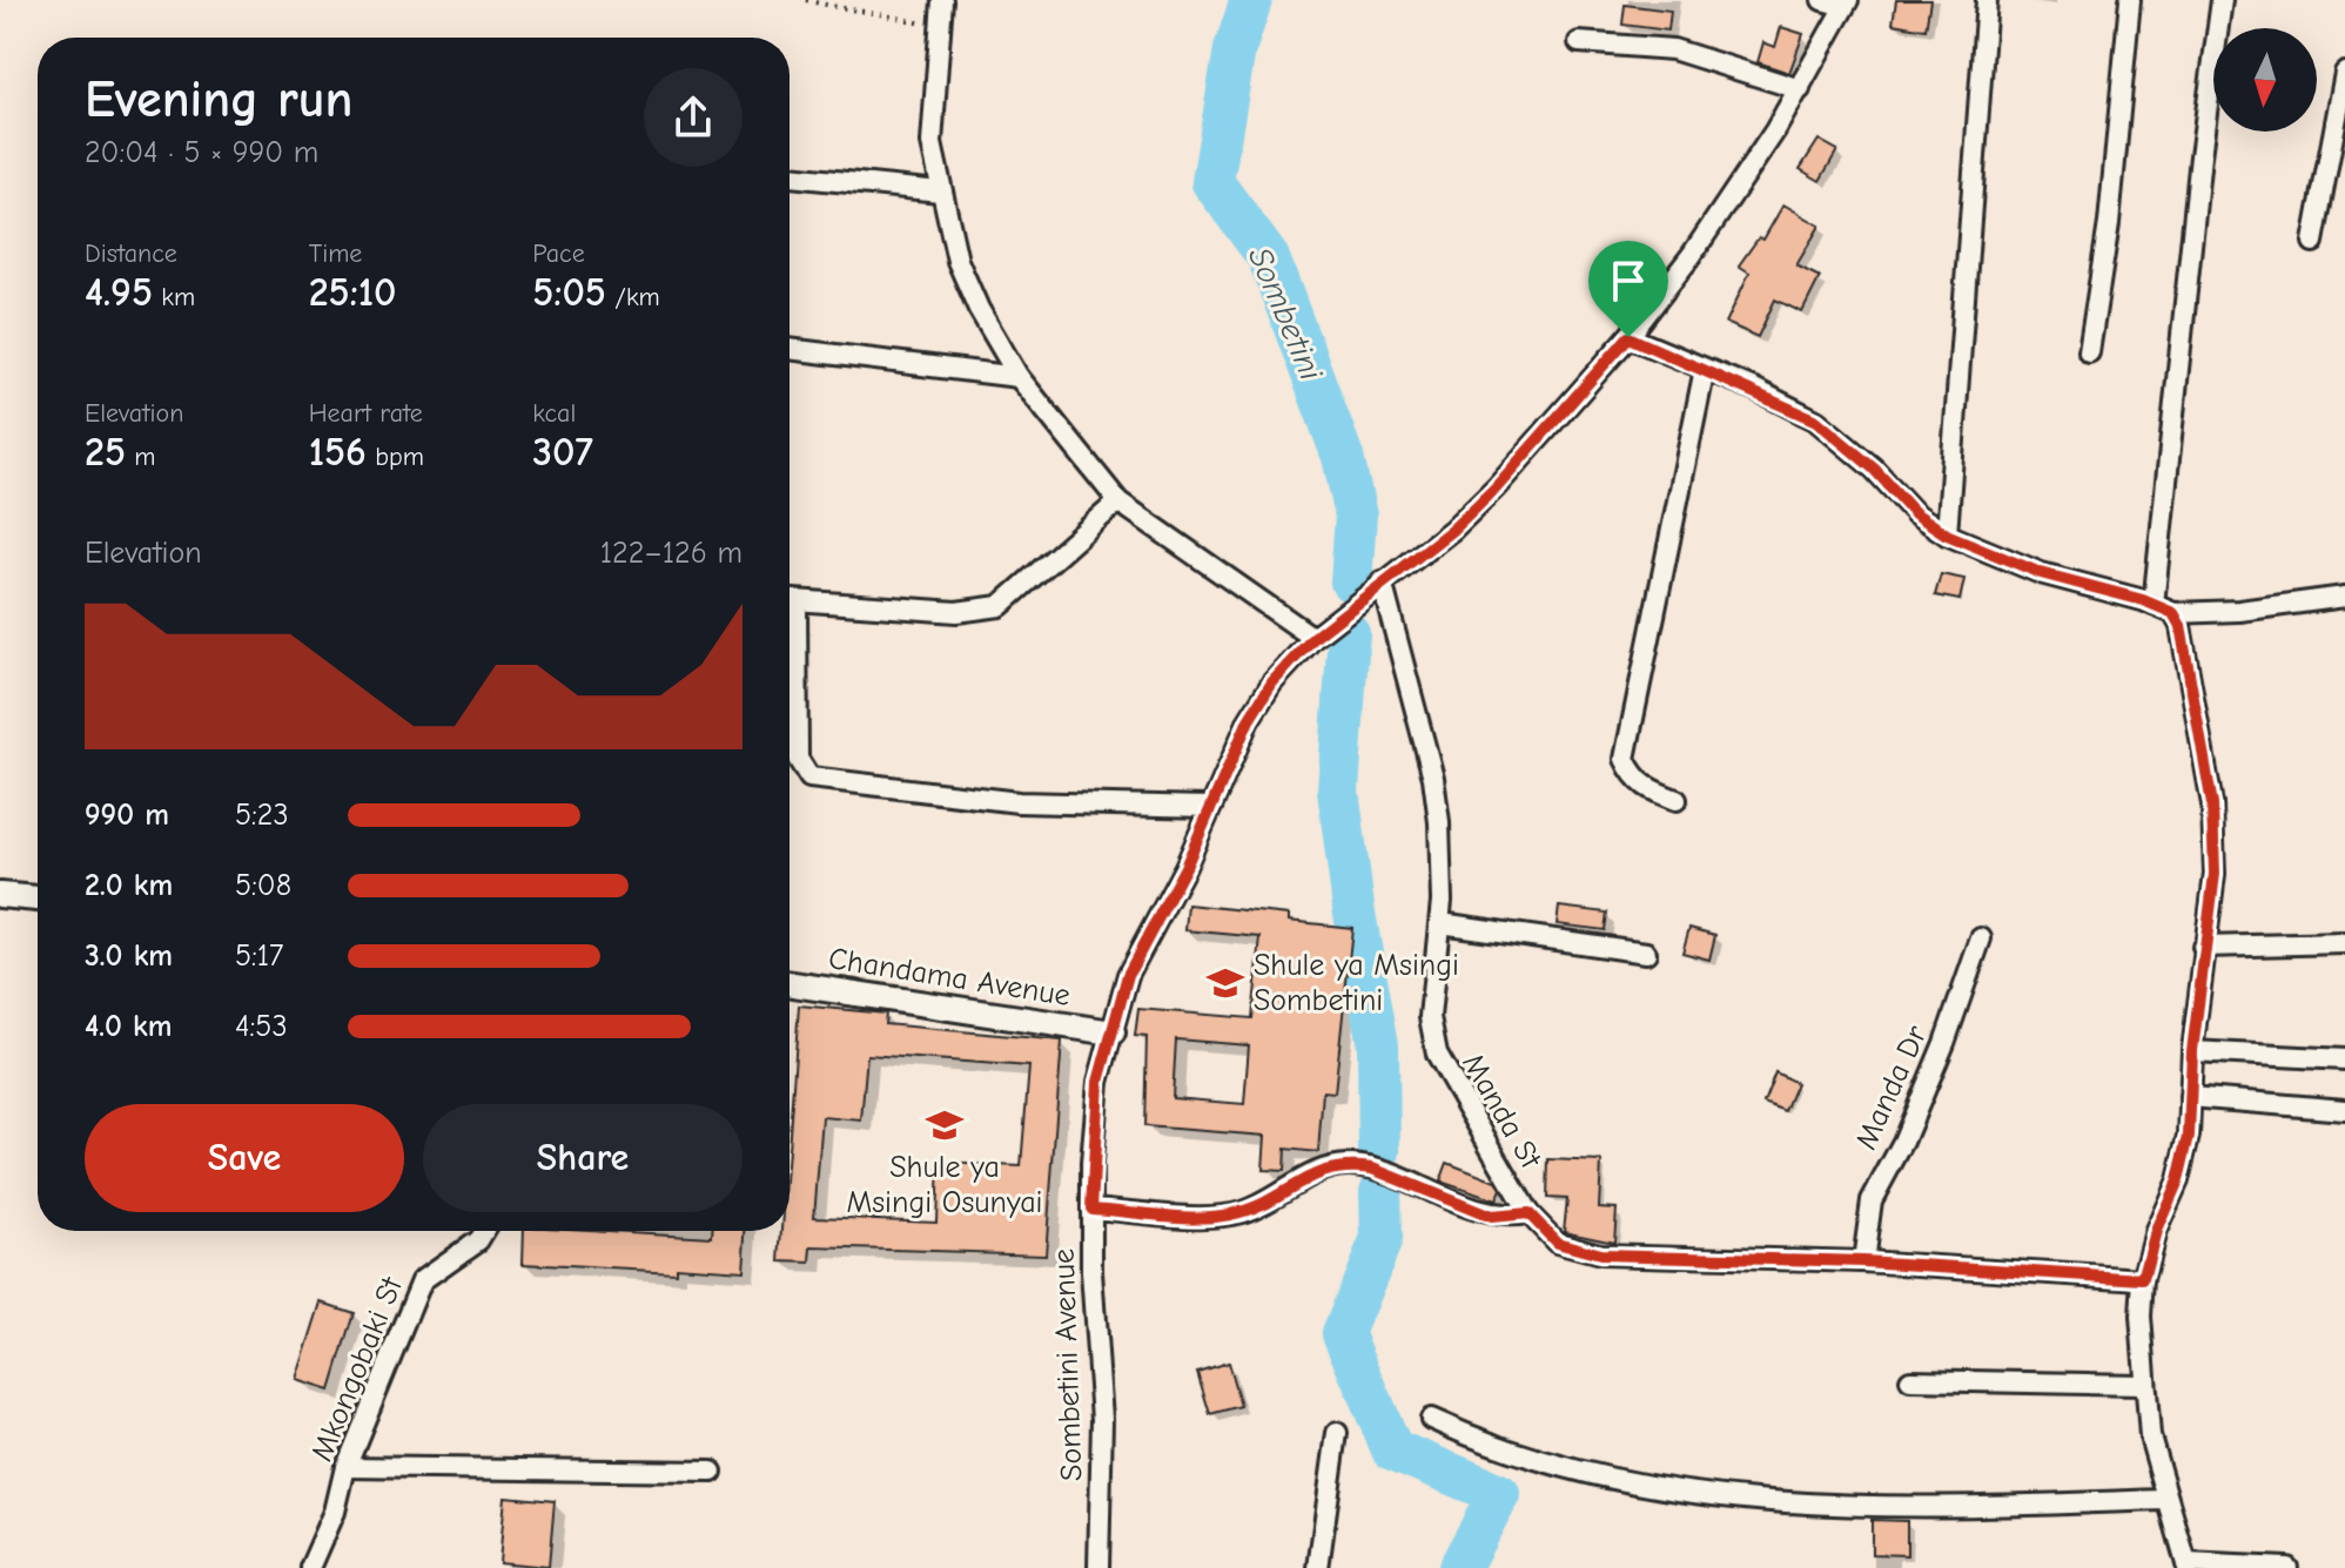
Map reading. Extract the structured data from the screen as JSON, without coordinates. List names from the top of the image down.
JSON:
{
  "streets": {
    "street": [
      "Chandama Avenue",
      "Manda Dr",
      "Manda St",
      "Sombetini Avenue",
      "Mkongobaki St"
    ]
  },
  "crossings": [
    ["Chandama Avenue", "Sombetini Avenue"],
    ["Manda Dr", "Manda St"],
    ["Manda St", "Sombetini Avenue"]
  ],
  "water": ["Sombetini"],
  "places": {
    "school or university": ["Shule ya Msingi Sombetini", "Shule ya Msingi Osunyai"]
  },
  "north": "bottom",
  "page": {
    "heading": ["Evening run", "20:04 · 5 × 990 m"],
    "stats": [
      ["Distance", "4.95 km"],
      ["Time", "25:10"],
      ["Pace", "5:05 /km"],
      ["Elevation", "25 m"],
      ["Heart rate", "156 bpm"],
      ["kcal", "307"]
    ],
    "chart": ["Elevation", "122–126 m"],
    "list": [
      {
        "name": "990 m",
        "note": "5:23"
      },
      {
        "name": "2.0 km",
        "note": "5:08"
      },
      {
        "name": "3.0 km",
        "note": "5:17"
      },
      {
        "name": "4.0 km",
        "note": "4:53"
      }
    ],
    "buttons": ["Save", "Share"]
  }
}
